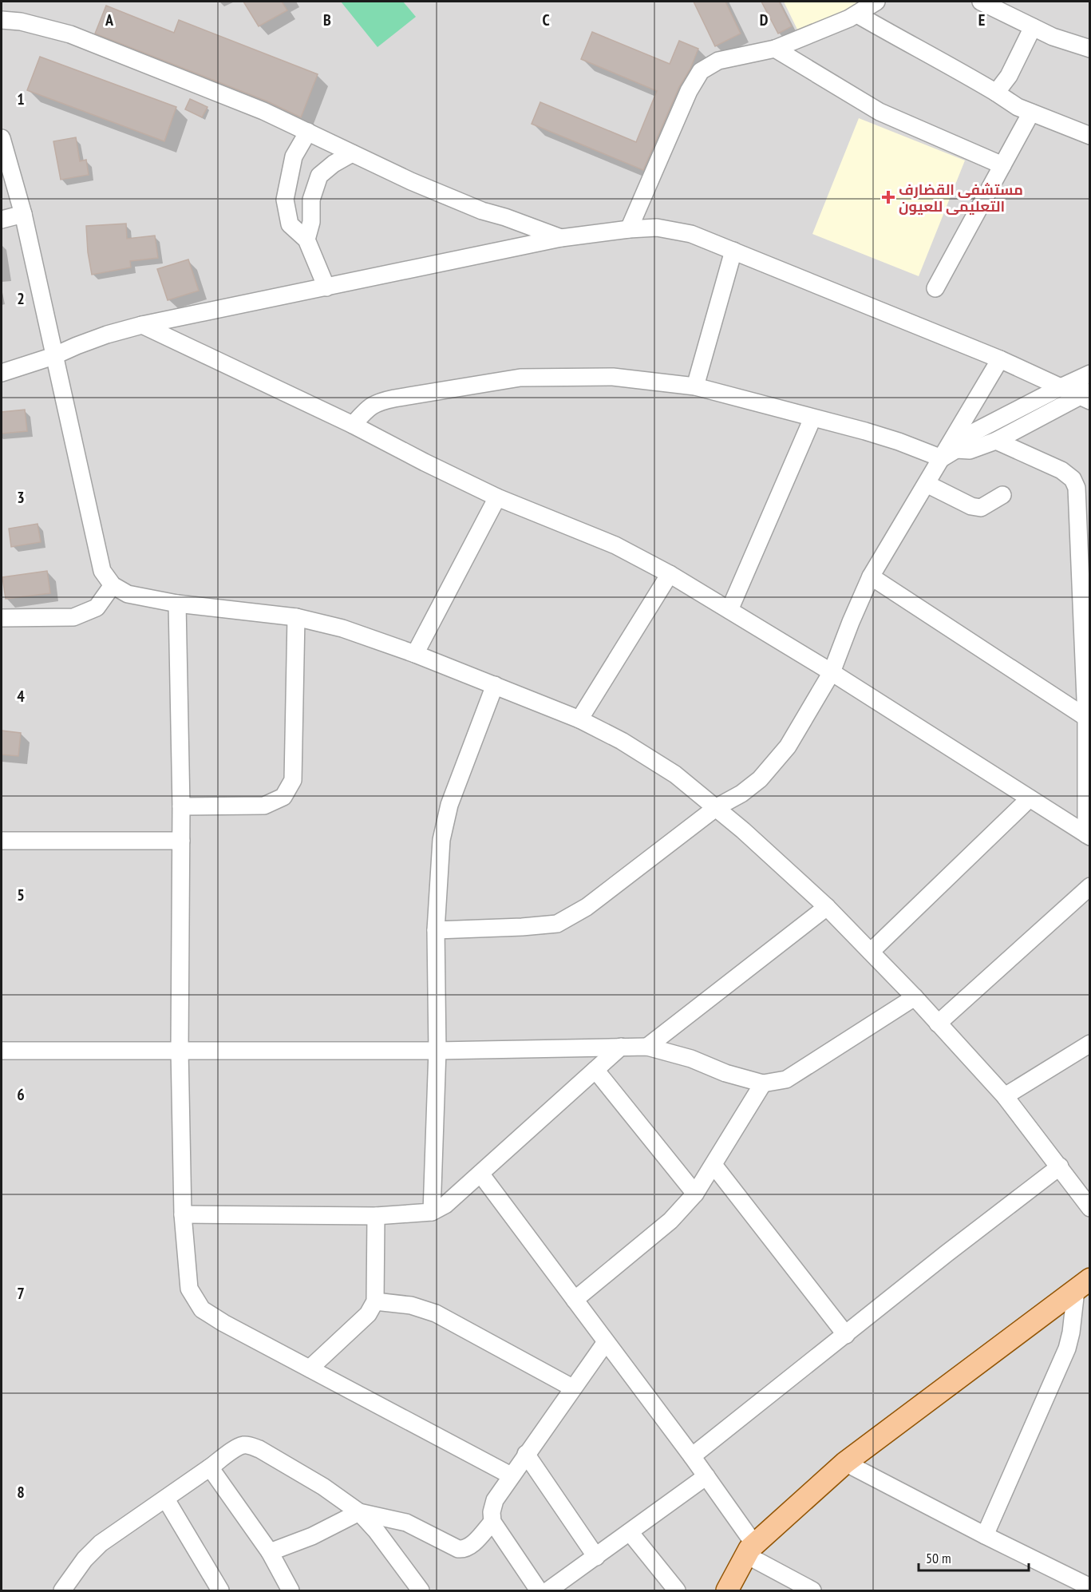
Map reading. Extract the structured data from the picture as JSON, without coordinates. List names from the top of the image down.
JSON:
{
  "places": {
    "health": ["مستشفى القضارف التعليمى للعيون"]
  },
  "scale_bar": "50 m",
  "grid": {
    "columns": [
      "A",
      "B",
      "C",
      "D",
      "E"
    ],
    "rows": [
      "1",
      "2",
      "3",
      "4",
      "5",
      "6",
      "7",
      "8"
    ]
  }
}
